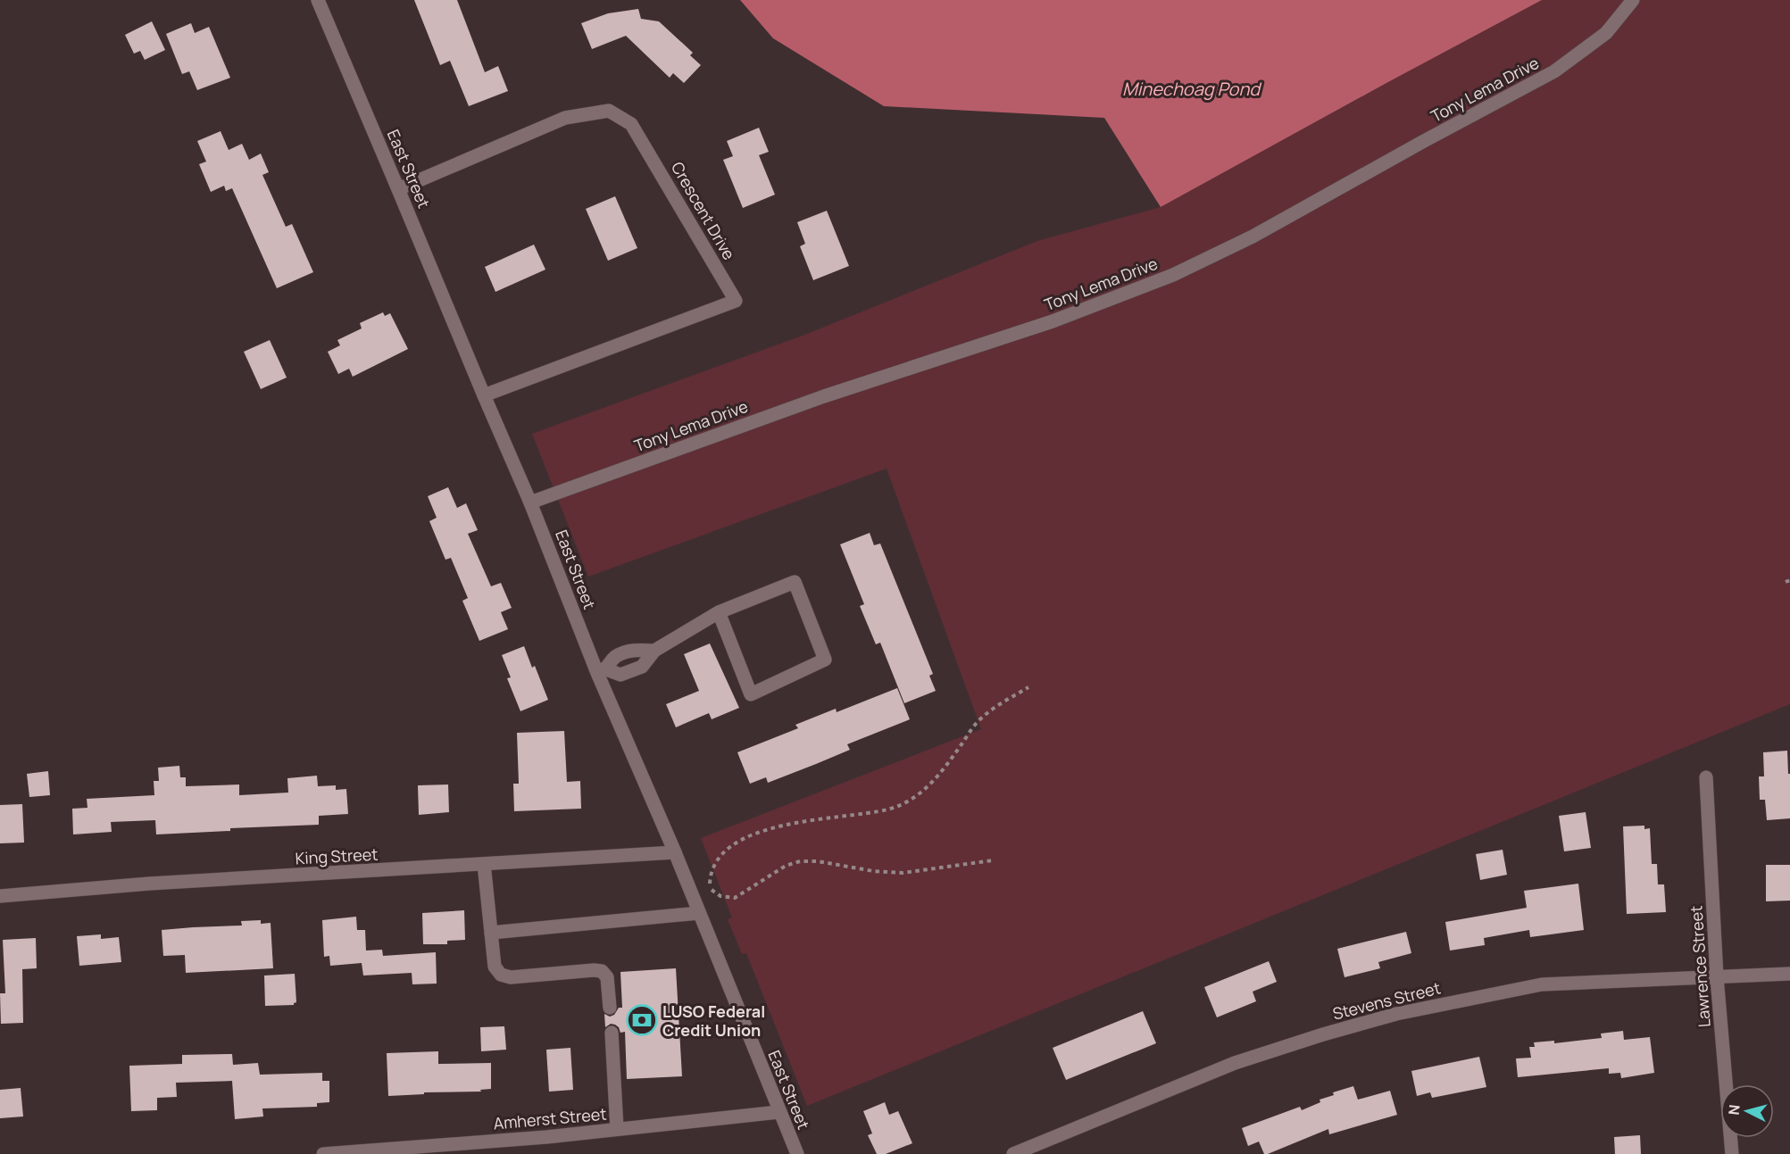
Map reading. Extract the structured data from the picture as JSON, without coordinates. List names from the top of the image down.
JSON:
{
  "streets": {
    "street": [
      "Tony Lema Drive",
      "East Street",
      "Crescent Drive",
      "King Street",
      "Lawrence Street",
      "Stevens Street",
      "Amherst Street"
    ]
  },
  "crossings": [
    ["Tony Lema Drive", "East Street"],
    ["East Street", "Crescent Drive"],
    ["East Street", "King Street"],
    ["East Street", "Amherst Street"],
    ["Lawrence Street", "Stevens Street"]
  ],
  "water": ["Minechoag Pond"],
  "places": {
    "bank": ["LUSO Federal Credit Union"]
  },
  "north": "left"
}
